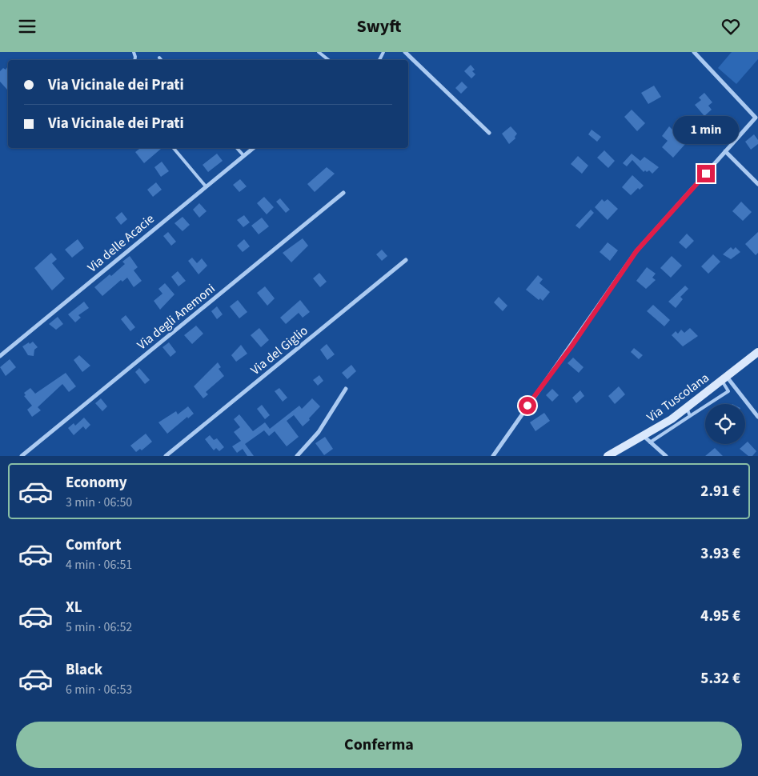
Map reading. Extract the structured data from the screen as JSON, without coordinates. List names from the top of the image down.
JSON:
{
  "streets": {
    "main road": ["Via Tuscolana"],
    "street": ["Via delle Acacie", "Via degli Anemoni", "Via del Giglio"]
  },
  "page": {
    "header": "Swyft",
    "banner": ["Via Vicinale dei Prati", "Via Vicinale dei Prati"],
    "bubble": "1 min",
    "list": [
      {
        "name": "Economy",
        "note": "3 min · 06:50",
        "value": "2.91 €"
      },
      {
        "name": "Comfort",
        "note": "4 min · 06:51",
        "value": "3.93 €"
      },
      {
        "name": "XL",
        "note": "5 min · 06:52",
        "value": "4.95 €"
      },
      {
        "name": "Black",
        "note": "6 min · 06:53",
        "value": "5.32 €"
      }
    ],
    "buttons": "Conferma"
  }
}
